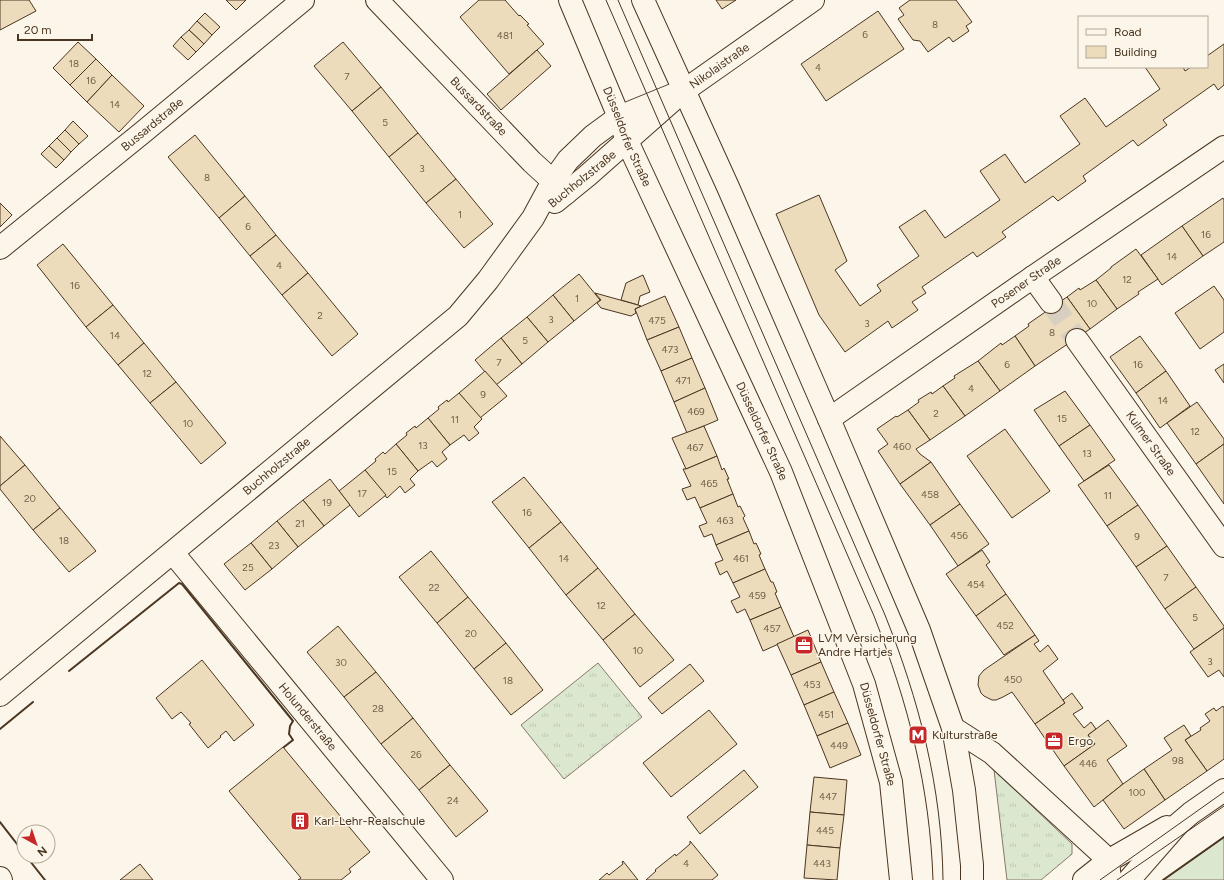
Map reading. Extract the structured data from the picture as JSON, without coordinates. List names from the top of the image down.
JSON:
{
  "streets": {
    "street": [
      "Nikolaistraße",
      "Bussardstraße",
      "Düsseldorfer Straße",
      "Buchholzstraße",
      "Posener Straße",
      "Kulmer Straße",
      "Holunderstraße"
    ]
  },
  "crossings": [
    ["Nikolaistraße", "Düsseldorfer Straße"],
    ["Nikolaistraße", "Buchholzstraße"],
    ["Bussardstraße", "Buchholzstraße"],
    ["Düsseldorfer Straße", "Buchholzstraße"],
    ["Buchholzstraße", "Holunderstraße"]
  ],
  "places": {
    "office": ["LVM Versicherung Andre Hartjes", "Ergo"],
    "metro station": ["Kulturstraße"],
    "building": ["Karl-Lehr-Realschule"]
  },
  "house_numbers": [
    "8",
    "6",
    "481",
    "18",
    "4",
    "7",
    "16",
    "14",
    "5",
    "3",
    "8",
    "1",
    "6",
    "16",
    "14",
    "4",
    "12",
    "16",
    "1",
    "10",
    "2",
    "3",
    "475",
    "3",
    "8",
    "14",
    "5",
    "473",
    "7",
    "6",
    "16",
    "12",
    "471",
    "4",
    "9",
    "14",
    "469",
    "2",
    "15",
    "11",
    "10",
    "12",
    "13",
    "460",
    "467",
    "13",
    "15",
    "465",
    "17",
    "458",
    "11",
    "20",
    "19",
    "16",
    "463",
    "21",
    "456",
    "9",
    "18",
    "23",
    "14",
    "461",
    "25",
    "7",
    "454",
    "22",
    "459",
    "12",
    "5",
    "452",
    "457",
    "20",
    "10",
    "3",
    "30",
    "450",
    "18",
    "453",
    "28",
    "451",
    "449",
    "26",
    "98",
    "446",
    "100",
    "447",
    "24",
    "445",
    "4",
    "443"
  ],
  "legend": ["Road", "Building"],
  "scale_bar": "20 m",
  "north": "bottom right"
}
